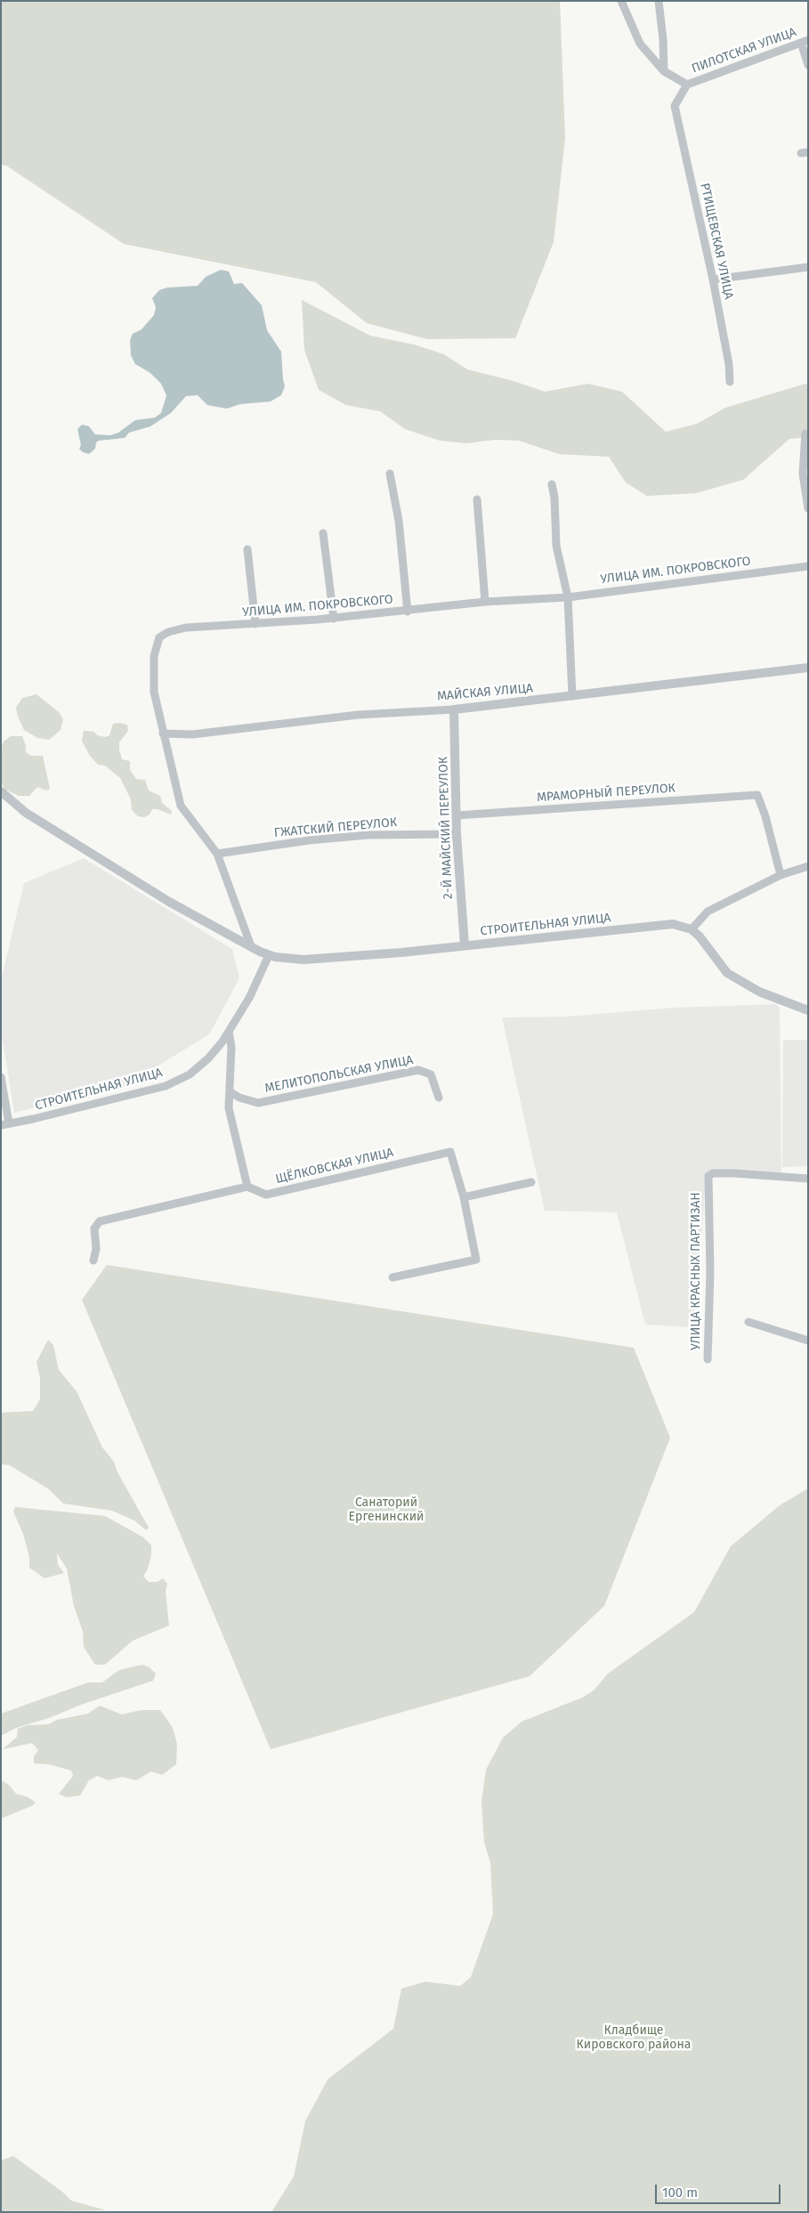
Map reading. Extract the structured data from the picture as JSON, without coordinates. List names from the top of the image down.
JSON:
{
  "streets": {
    "street": [
      "ПИЛОТСКАЯ УЛИЦА",
      "РТИЩЕВСКАЯ УЛИЦА",
      "УЛИЦА ИМ. ПОКРОВСКОГО",
      "МАЙСКАЯ УЛИЦА",
      "МРАМОРНЫЙ ПЕРЕУЛОК",
      "ГЖАТСКИЙ ПЕРЕУЛОК",
      "2-Й МАЙСКИЙ ПЕРЕУЛОК",
      "СТРОИТЕЛЬНАЯ УЛИЦА",
      "МЕЛИТОПОЛЬСКАЯ УЛИЦА",
      "ЩЁЛКОВСКАЯ УЛИЦА",
      "УЛИЦА КРАСНЫХ ПАРТИЗАН"
    ]
  },
  "crossings": [
    ["ПИЛОТСКАЯ УЛИЦА", "РТИЩЕВСКАЯ УЛИЦА"],
    ["УЛИЦА ИМ. ПОКРОВСКОГО", "МАЙСКАЯ УЛИЦА"],
    ["УЛИЦА ИМ. ПОКРОВСКОГО", "ГЖАТСКИЙ ПЕРЕУЛОК"],
    ["УЛИЦА ИМ. ПОКРОВСКОГО", "СТРОИТЕЛЬНАЯ УЛИЦА"],
    ["МАЙСКАЯ УЛИЦА", "2-Й МАЙСКИЙ ПЕРЕУЛОК"],
    ["МРАМОРНЫЙ ПЕРЕУЛОК", "2-Й МАЙСКИЙ ПЕРЕУЛОК"],
    ["ГЖАТСКИЙ ПЕРЕУЛОК", "2-Й МАЙСКИЙ ПЕРЕУЛОК"],
    ["2-Й МАЙСКИЙ ПЕРЕУЛОК", "СТРОИТЕЛЬНАЯ УЛИЦА"]
  ],
  "parks": ["Санаторий Ергенинский", "Кладбище Кировского района"],
  "scale_bar": "100 m"
}
